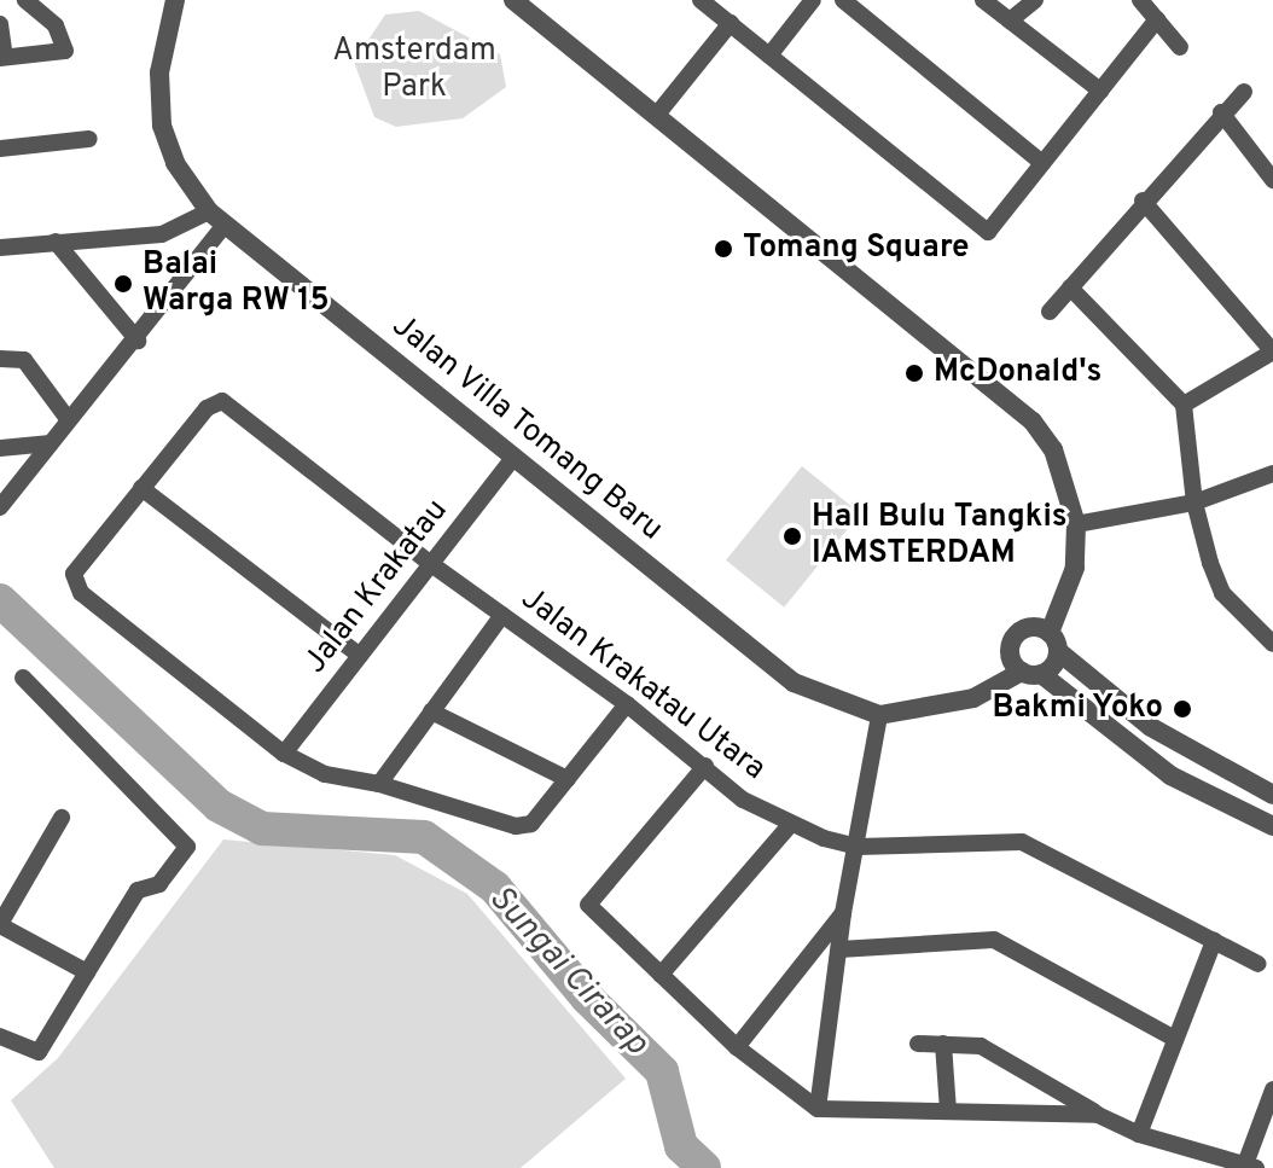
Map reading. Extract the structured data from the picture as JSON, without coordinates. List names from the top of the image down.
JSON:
{
  "streets": {
    "street": ["Jalan Villa Tomang Baru", "Jalan Krakatau", "Jalan Krakatau Utara"]
  },
  "crossings": [
    ["Jalan Villa Tomang Baru", "Jalan Krakatau"],
    ["Jalan Krakatau", "Jalan Krakatau Utara"]
  ],
  "water": ["Sungai Cirarap"],
  "parks": ["Amsterdam Park"],
  "places": [
    "Tomang Square",
    "Balai Warga RW 15",
    "McDonald's",
    "Hall Bulu Tangkis IAMSTERDAM",
    "Bakmi Yoko"
  ]
}
